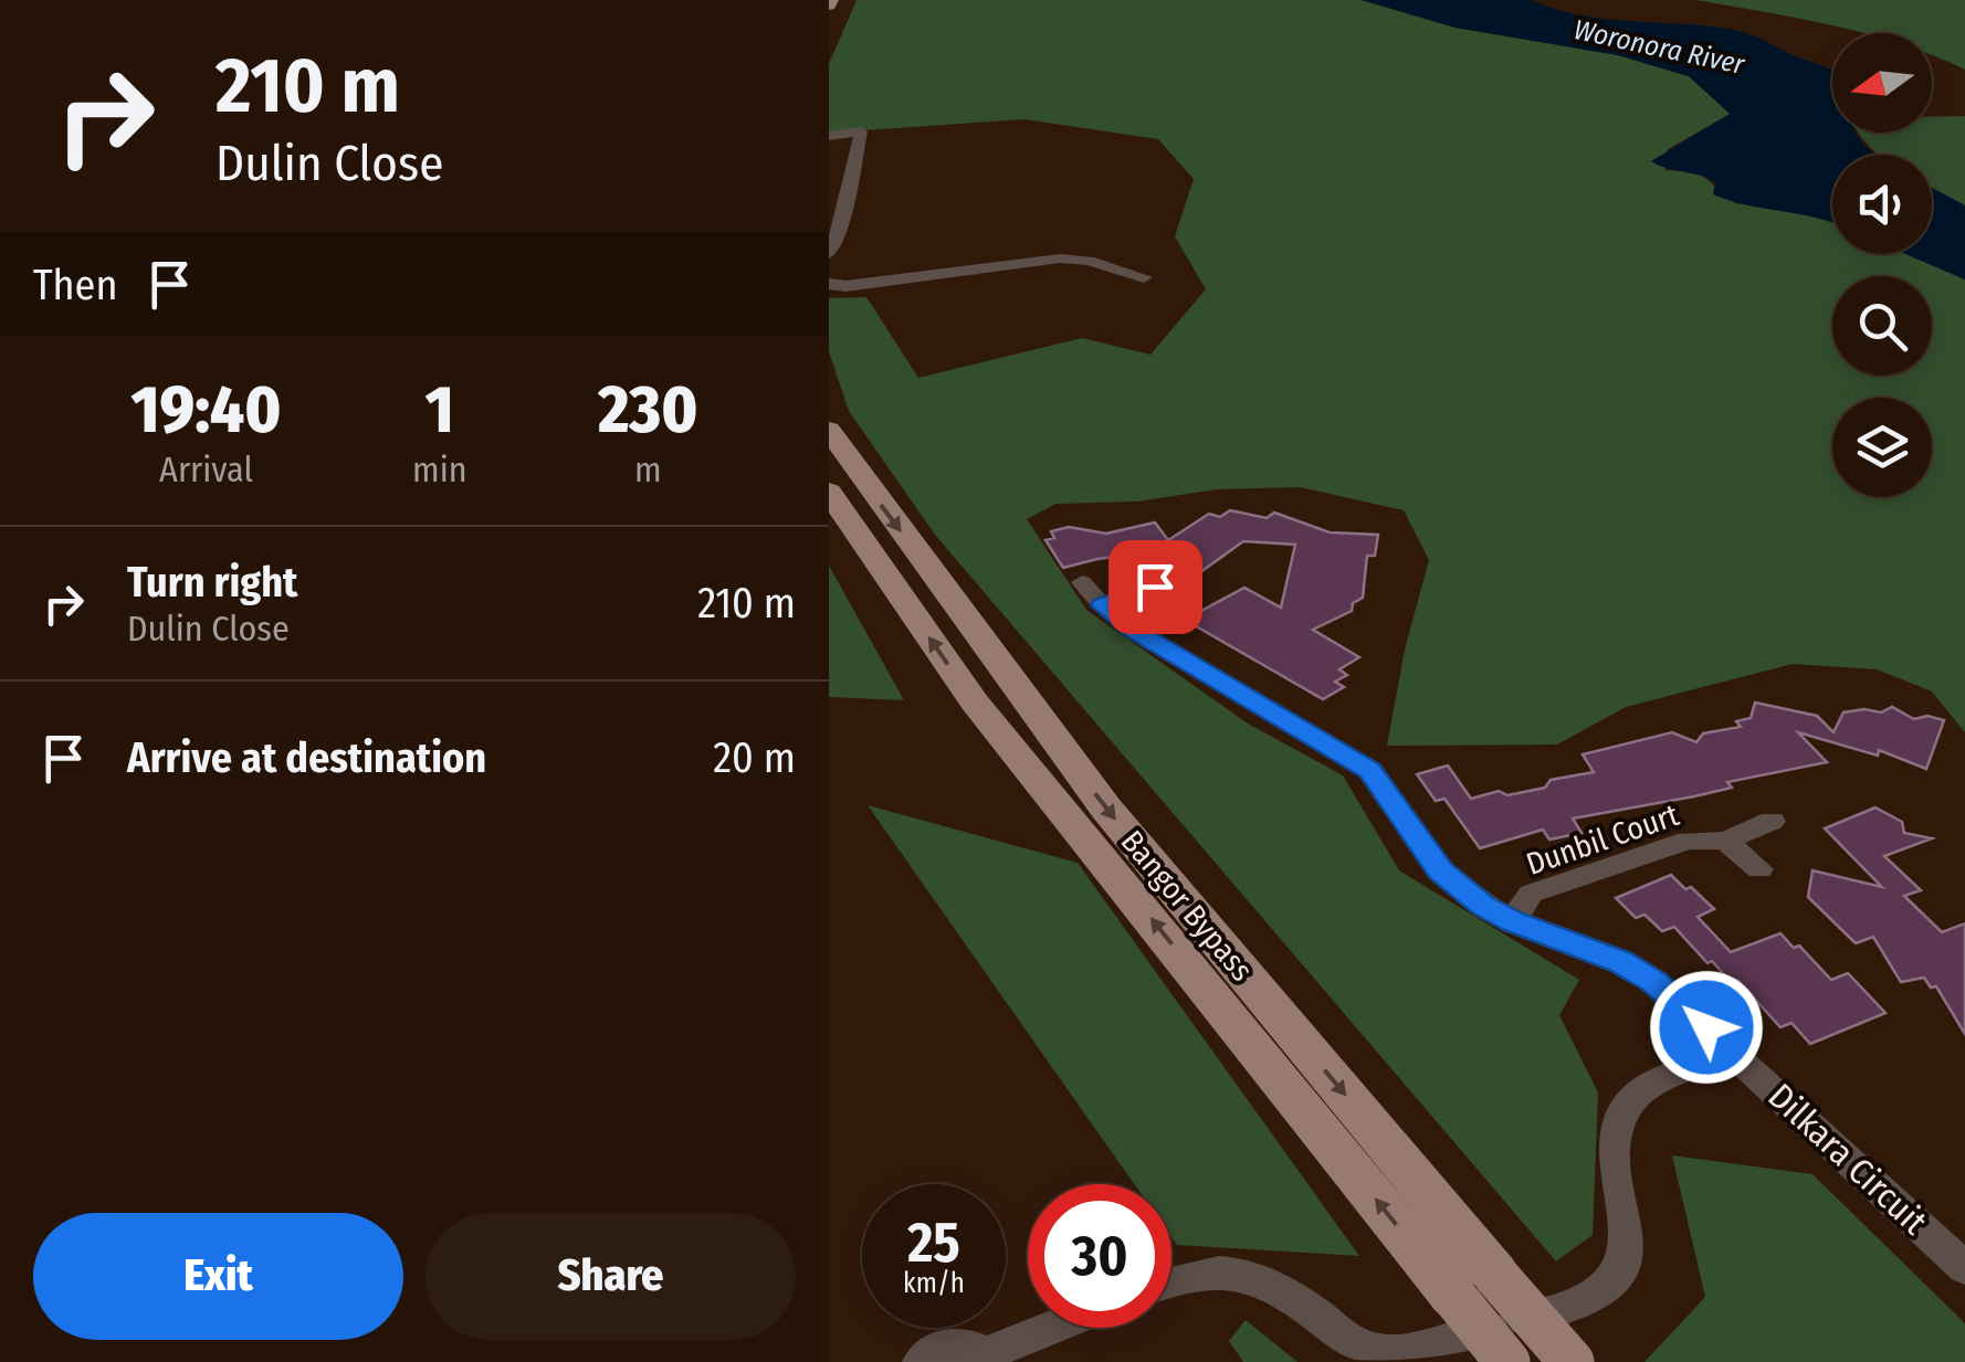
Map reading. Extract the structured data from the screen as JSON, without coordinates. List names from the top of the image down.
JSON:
{
  "streets": {
    "main road": ["Bangor Bypass"],
    "street": ["Dunbil Court", "Dilkara Circuit"]
  },
  "crossings": [
    ["Dunbil Court", "Dilkara Circuit"]
  ],
  "water": ["Woronora River"],
  "north": "left",
  "page": {
    "turn": ["210 m", "Dulin Close"],
    "then": "Then",
    "eta": [
      "19:40",
      "Arrival",
      "1",
      "min",
      "230",
      "m"
    ],
    "list": [
      {
        "name": "Turn right",
        "note": "Dulin Close",
        "value": "210 m"
      },
      {
        "name": "Arrive at destination",
        "value": "20 m"
      }
    ],
    "speed": "25 km/h",
    "limit": "30",
    "buttons": ["Exit", "Share"]
  }
}
